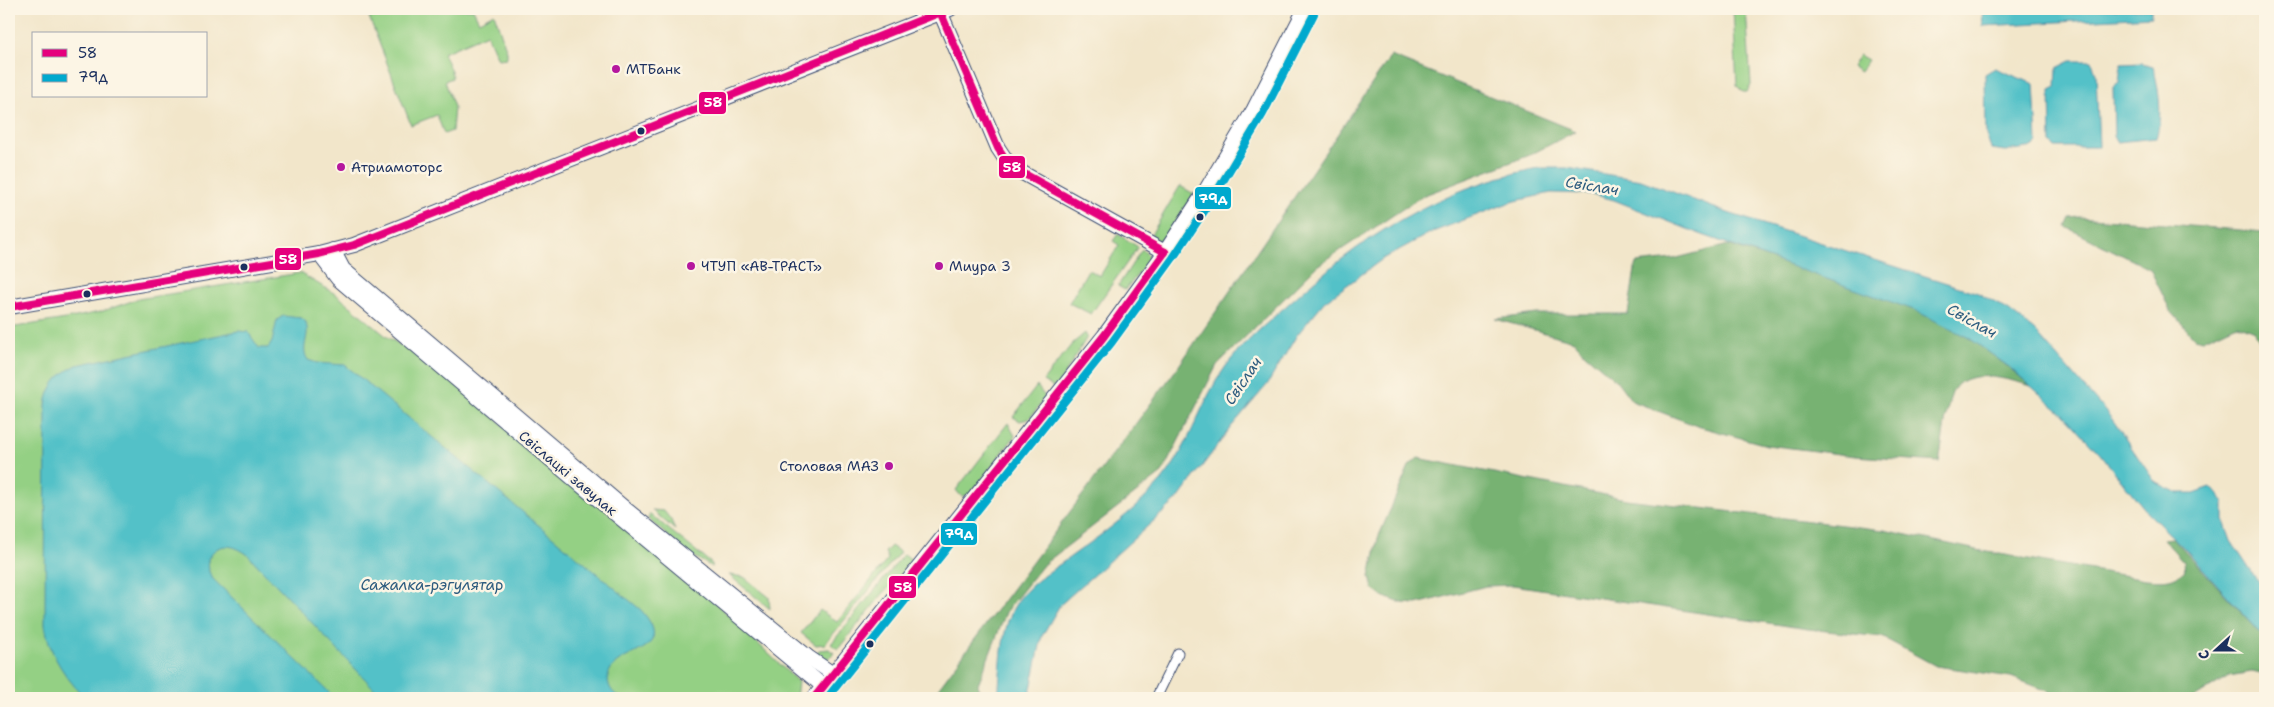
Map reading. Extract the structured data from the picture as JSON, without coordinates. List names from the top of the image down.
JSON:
{
  "streets": {
    "street": ["Свіслацкі завулак"]
  },
  "water": ["Свіслач", "Сажалка-рэгулятар"],
  "places": [
    "МТБанк",
    "Атриамоторс",
    "ЧТУП «АВ-ТРАСТ»",
    "Миура 3",
    "Столовая МАЗ"
  ],
  "lines": ["transit line 58", "transit line 79д"],
  "legend": ["58", "79д"],
  "north": "left"
}
